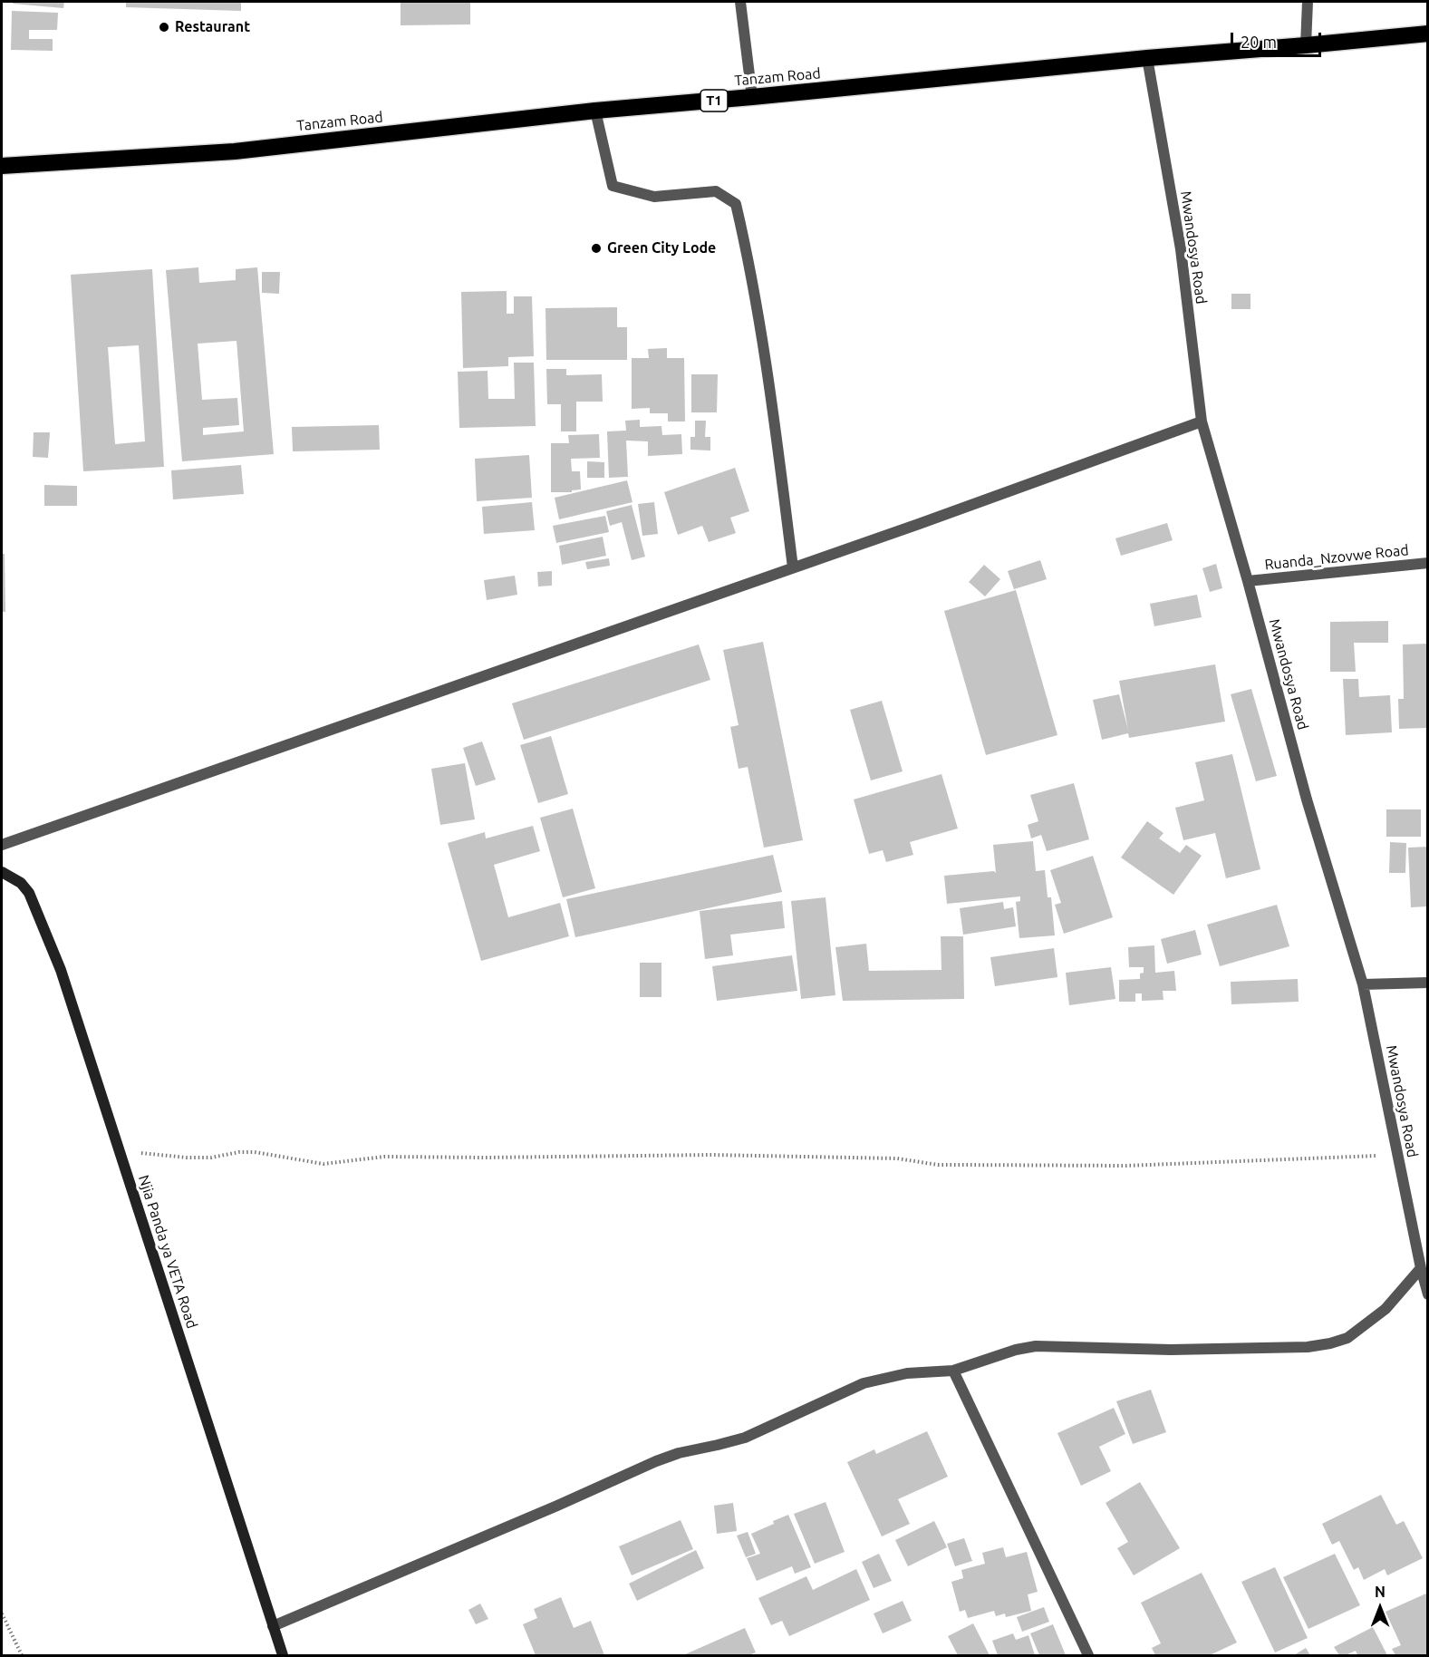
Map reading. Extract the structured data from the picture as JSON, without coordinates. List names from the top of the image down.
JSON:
{
  "streets": {
    "highway": ["Tanzam Road", "T1"],
    "street": ["Mwandosya Road", "Ruanda_Nzovwe Road", "Njia Panda ya VETA Road"]
  },
  "crossings": [
    ["Tanzam Road", "Mwandosya Road"],
    ["Mwandosya Road", "Ruanda_Nzovwe Road"]
  ],
  "places": ["Restaurant", "Green City Lode"],
  "scale_bar": "20 m",
  "north": "top"
}
